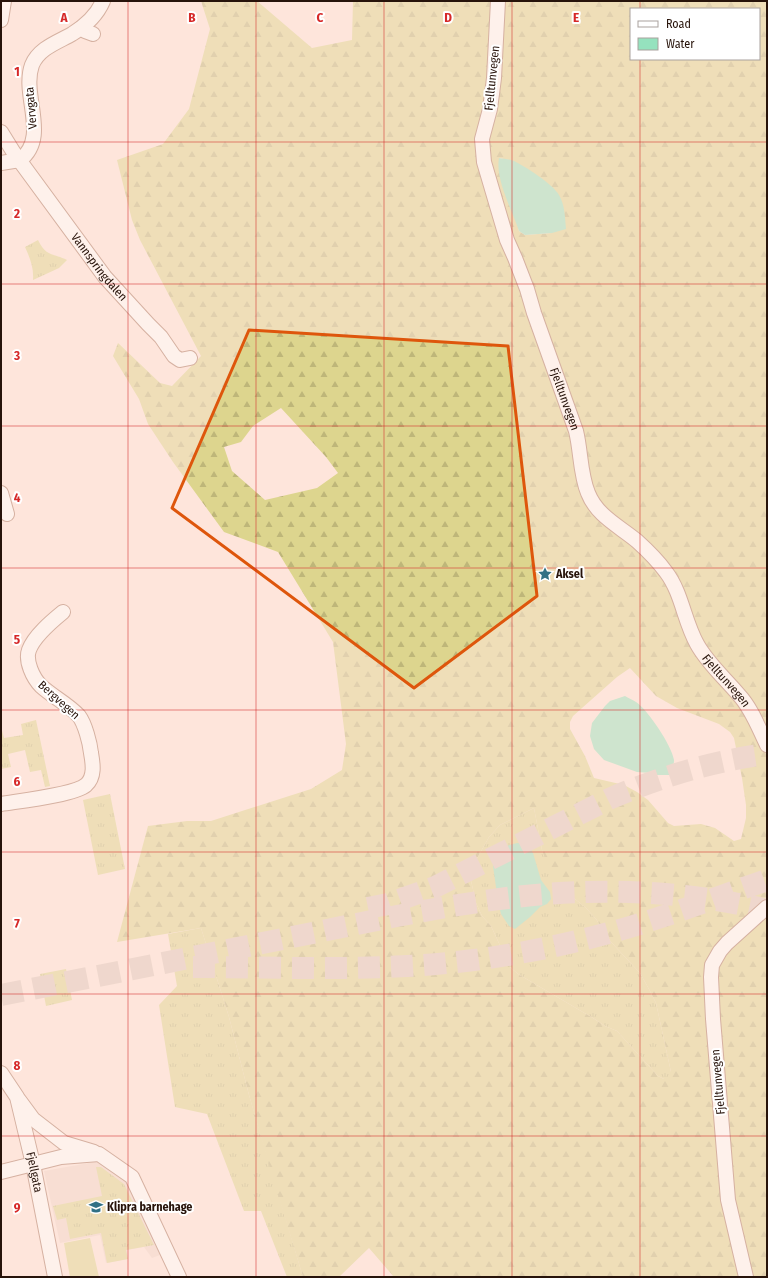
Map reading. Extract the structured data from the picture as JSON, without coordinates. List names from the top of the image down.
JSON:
{
  "streets": {
    "street": [
      "Fjelltunvegen",
      "Vervgata",
      "Vannspringdalen",
      "Bergvegen",
      "Fjellgata"
    ]
  },
  "crossings": [
    ["Vervgata", "Vannspringdalen"]
  ],
  "places": {
    "place": ["Aksel"],
    "school or university": ["Klipra barnehage"]
  },
  "legend": ["Road", "Water"],
  "grid": {
    "columns": [
      "A",
      "B",
      "C",
      "D",
      "E"
    ],
    "rows": [
      "1",
      "2",
      "3",
      "4",
      "5",
      "6",
      "7",
      "8",
      "9"
    ]
  }
}
